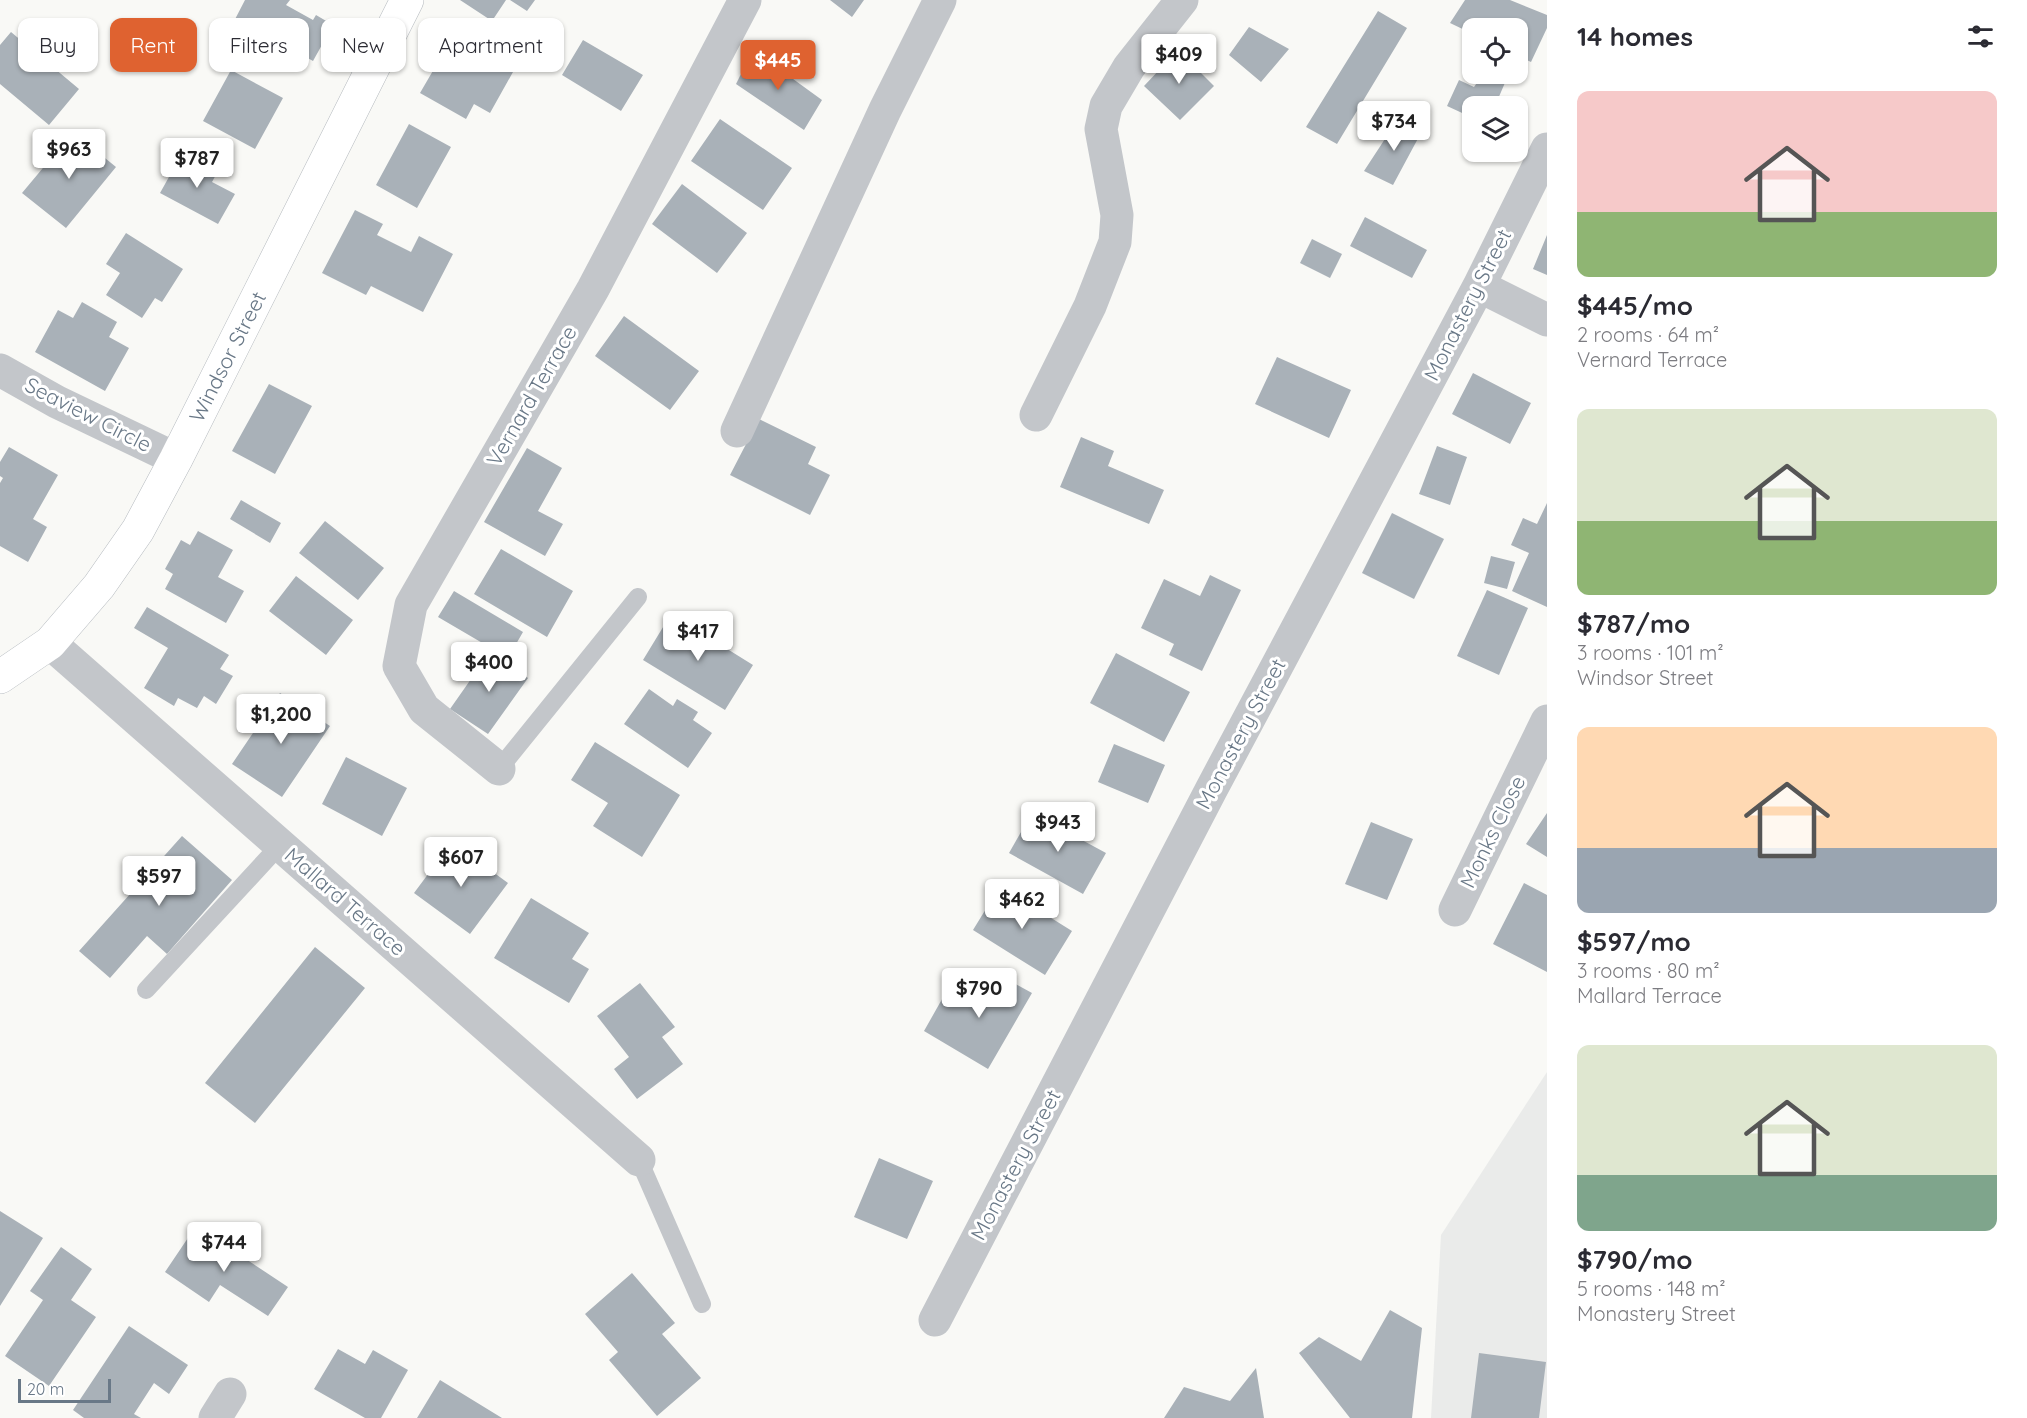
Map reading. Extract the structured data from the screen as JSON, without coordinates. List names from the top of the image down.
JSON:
{
  "streets": {
    "street": [
      "Monastery Street",
      "Windsor Street",
      "Vernard Terrace",
      "Seaview Circle",
      "Monks Close",
      "Mallard Terrace"
    ]
  },
  "crossings": [
    ["Windsor Street", "Seaview Circle"],
    ["Windsor Street", "Mallard Terrace"]
  ],
  "scale_bar": "20 m",
  "page": {
    "heading": "14 homes",
    "chip": [
      "Buy",
      "Rent",
      "Filters",
      "New",
      "Apartment"
    ],
    "price": [
      "$409",
      "$445",
      "$734",
      "$963",
      "$787",
      "$417",
      "$400",
      "$1,200",
      "$943",
      "$607",
      "$597",
      "$462",
      "$790",
      "$744"
    ],
    "list": [
      {
        "name": "$445/mo",
        "note": "2 rooms · 64 m² · Vernard Terrace"
      },
      {
        "name": "$787/mo",
        "note": "3 rooms · 101 m² · Windsor Street"
      },
      {
        "name": "$597/mo",
        "note": "3 rooms · 80 m² · Mallard Terrace"
      },
      {
        "name": "$790/mo",
        "note": "5 rooms · 148 m² · Monastery Street"
      }
    ],
    "scale": "20 m"
  }
}
